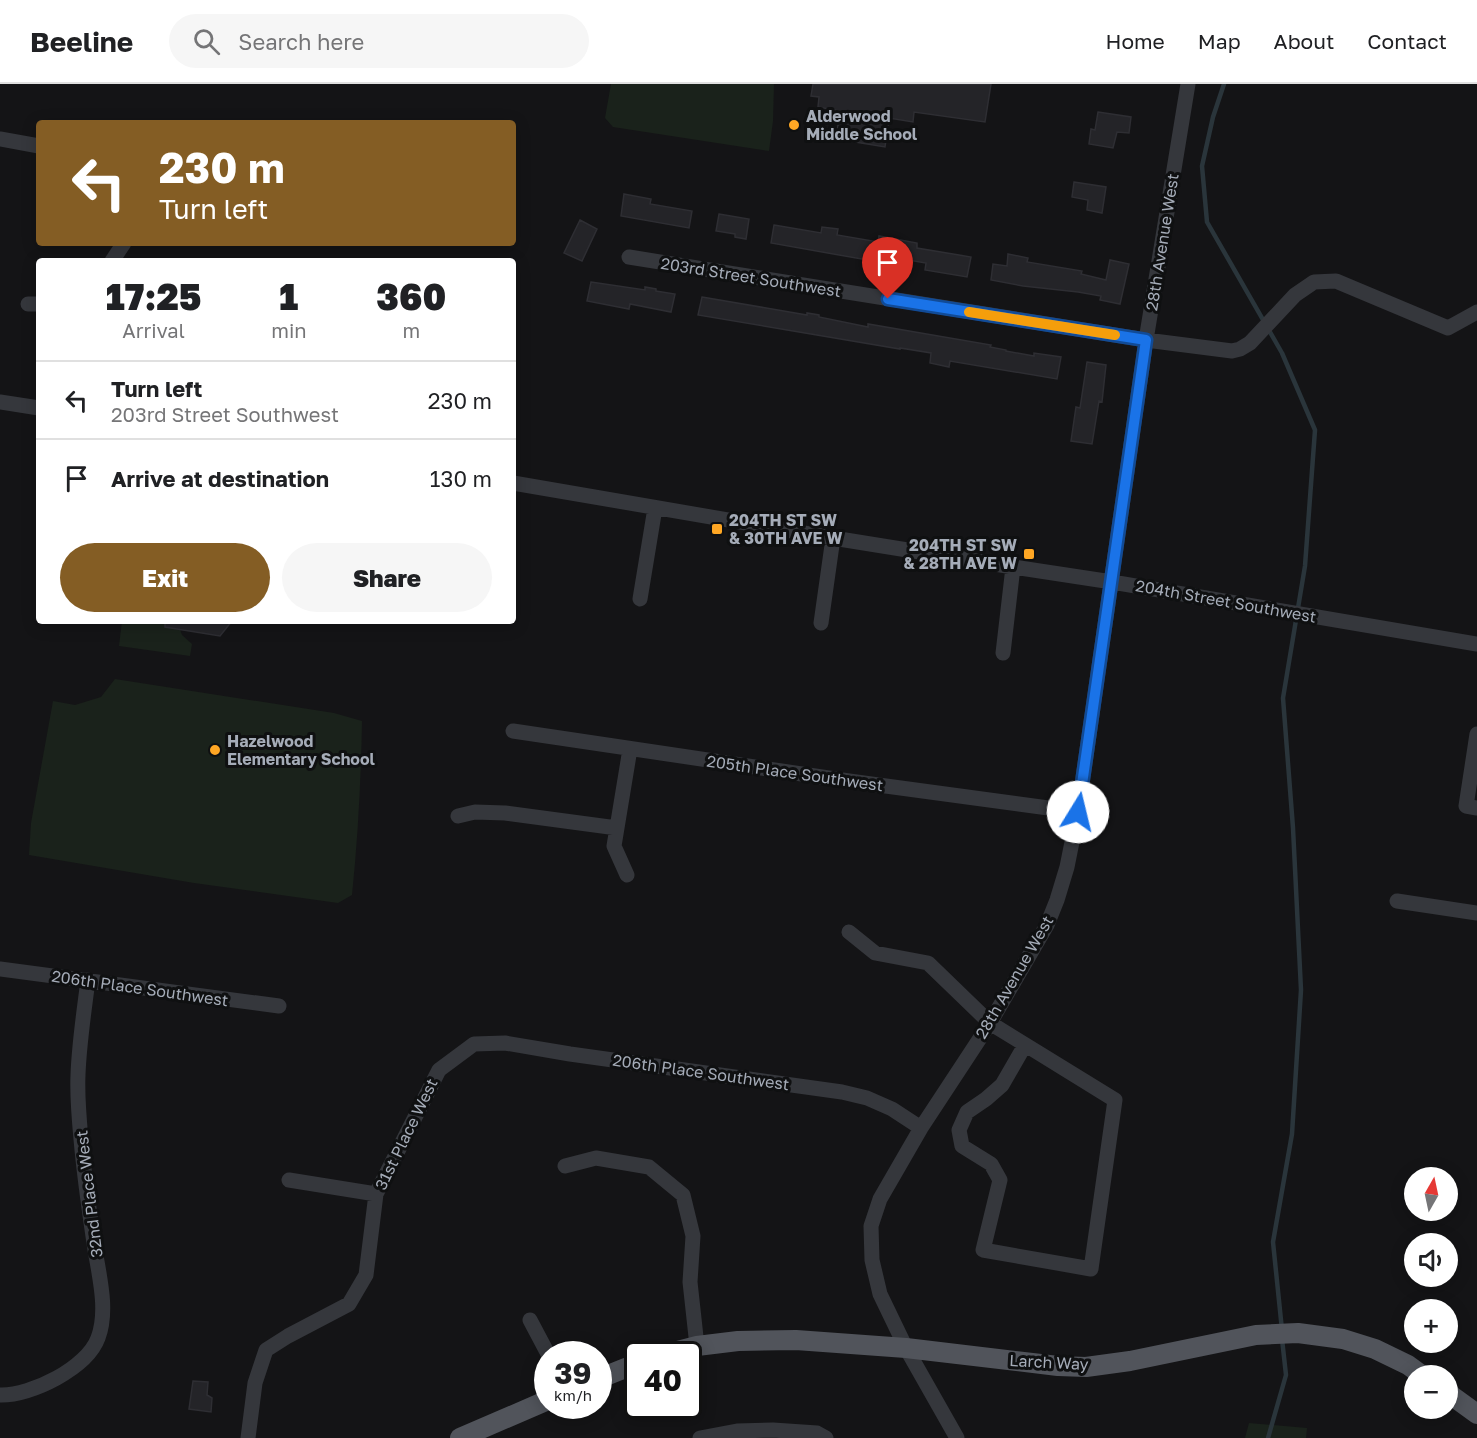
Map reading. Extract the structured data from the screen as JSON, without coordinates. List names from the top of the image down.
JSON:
{
  "streets": {
    "main road": ["Larch Way"],
    "street": [
      "28th Avenue West",
      "203rd Street Southwest",
      "204th Street Southwest",
      "205th Place Southwest",
      "206th Place Southwest",
      "31st Place West",
      "32nd Place West"
    ]
  },
  "crossings": [
    ["28th Avenue West", "203rd Street Southwest"],
    ["28th Avenue West", "204th Street Southwest"],
    ["28th Avenue West", "205th Place Southwest"],
    ["28th Avenue West", "206th Place Southwest"],
    ["28th Avenue West", "Larch Way"],
    ["206th Place Southwest", "31st Place West"],
    ["206th Place Southwest", "32nd Place West"]
  ],
  "places": {
    "other": ["Alderwood Middle School", "Hazelwood Elementary School"],
    "transit": ["204TH ST SW & 30TH AVE W", "204TH ST SW & 28TH AVE W"]
  },
  "north": "top",
  "page": {
    "header": "Beeline",
    "search": "Search here",
    "nav": [
      "Home",
      "Map",
      "About",
      "Contact"
    ],
    "turn": ["230 m", "Turn left"],
    "eta": [
      "17:25",
      "Arrival",
      "1",
      "min",
      "360",
      "m"
    ],
    "list": [
      {
        "name": "Turn left",
        "note": "203rd Street Southwest",
        "value": "230 m"
      },
      {
        "name": "Arrive at destination",
        "value": "130 m"
      }
    ],
    "buttons": ["Exit", "Share"],
    "map_buttons": ["+", "−"],
    "speed": "39 km/h",
    "limit": "40"
  }
}
